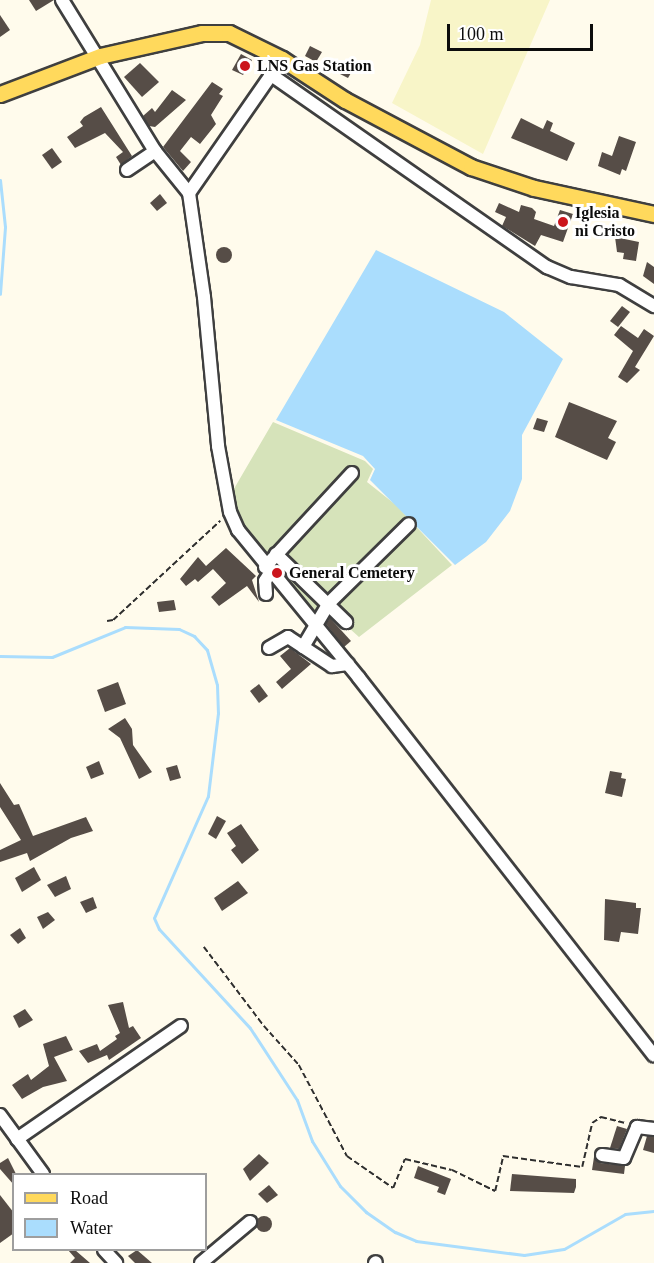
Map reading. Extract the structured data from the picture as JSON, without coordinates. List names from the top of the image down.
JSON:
{
  "places": ["LNS Gas Station", "Iglesia ni Cristo", "General Cemetery"],
  "legend": ["Road", "Water"],
  "scale_bar": "100 m"
}
